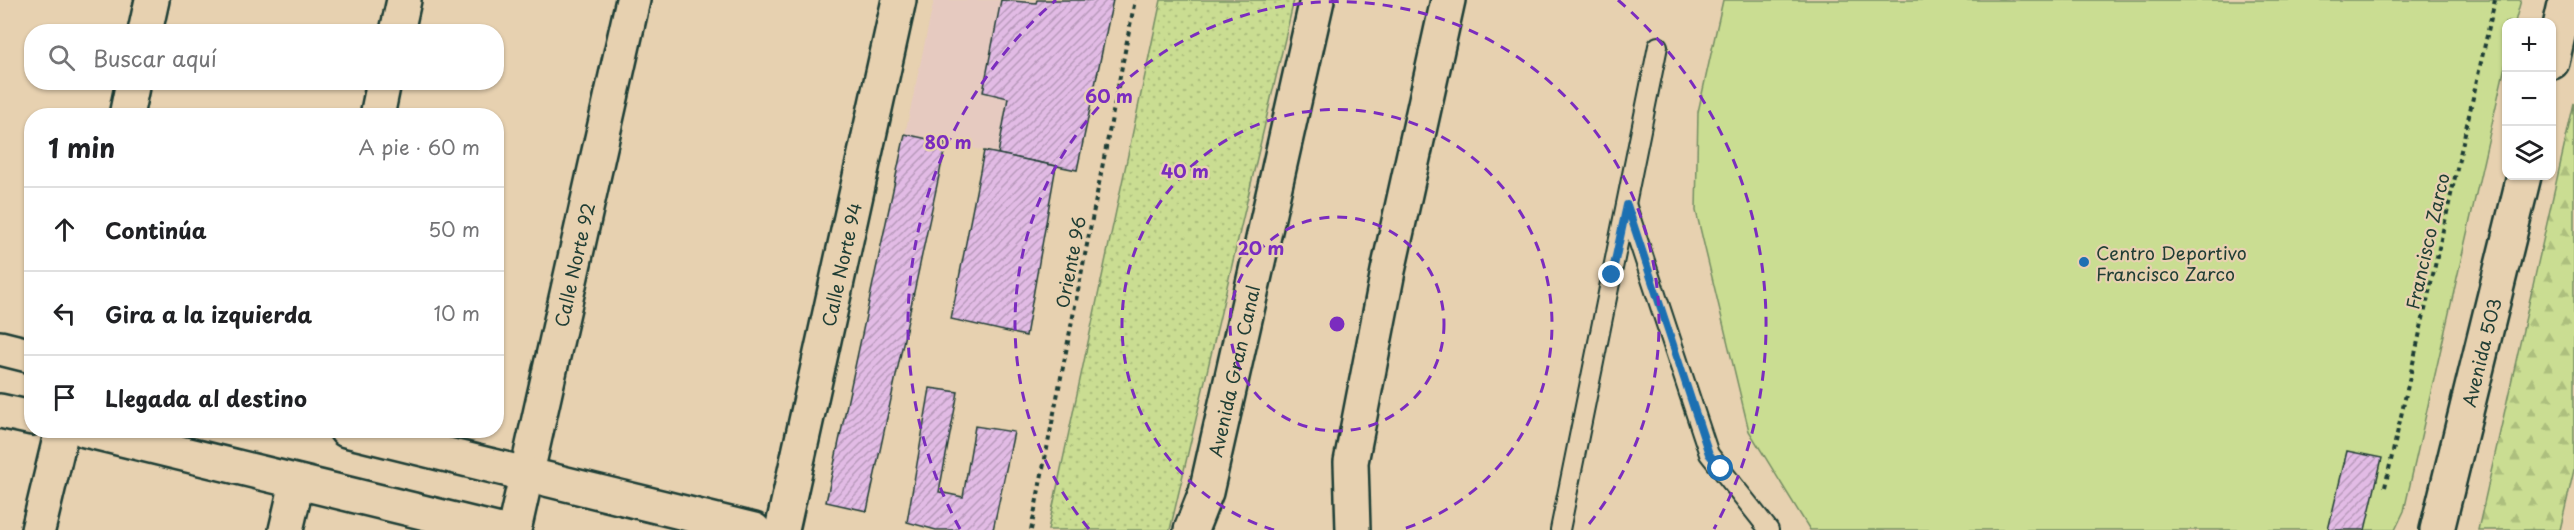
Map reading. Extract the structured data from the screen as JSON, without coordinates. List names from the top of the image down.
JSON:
{
  "streets": {
    "main road": [
      "Calle Norte 92",
      "Calle Norte 94",
      "Avenida 503",
      "Avenida Gran Canal"
    ],
    "path": ["Francisco Zarco", "Oriente 96"]
  },
  "places": ["Centro Deportivo Francisco Zarco"],
  "page": {
    "map_buttons": ["+", "−"],
    "search": "Buscar aquí",
    "heading": ["1 min", "A pie · 60 m"],
    "list": [
      ["Continúa", "50 m"],
      ["Gira a la izquierda", "10 m"],
      "Llegada al destino"
    ]
  },
  "rings": [
    "60 m",
    "80 m",
    "40 m",
    "20 m"
  ]
}
